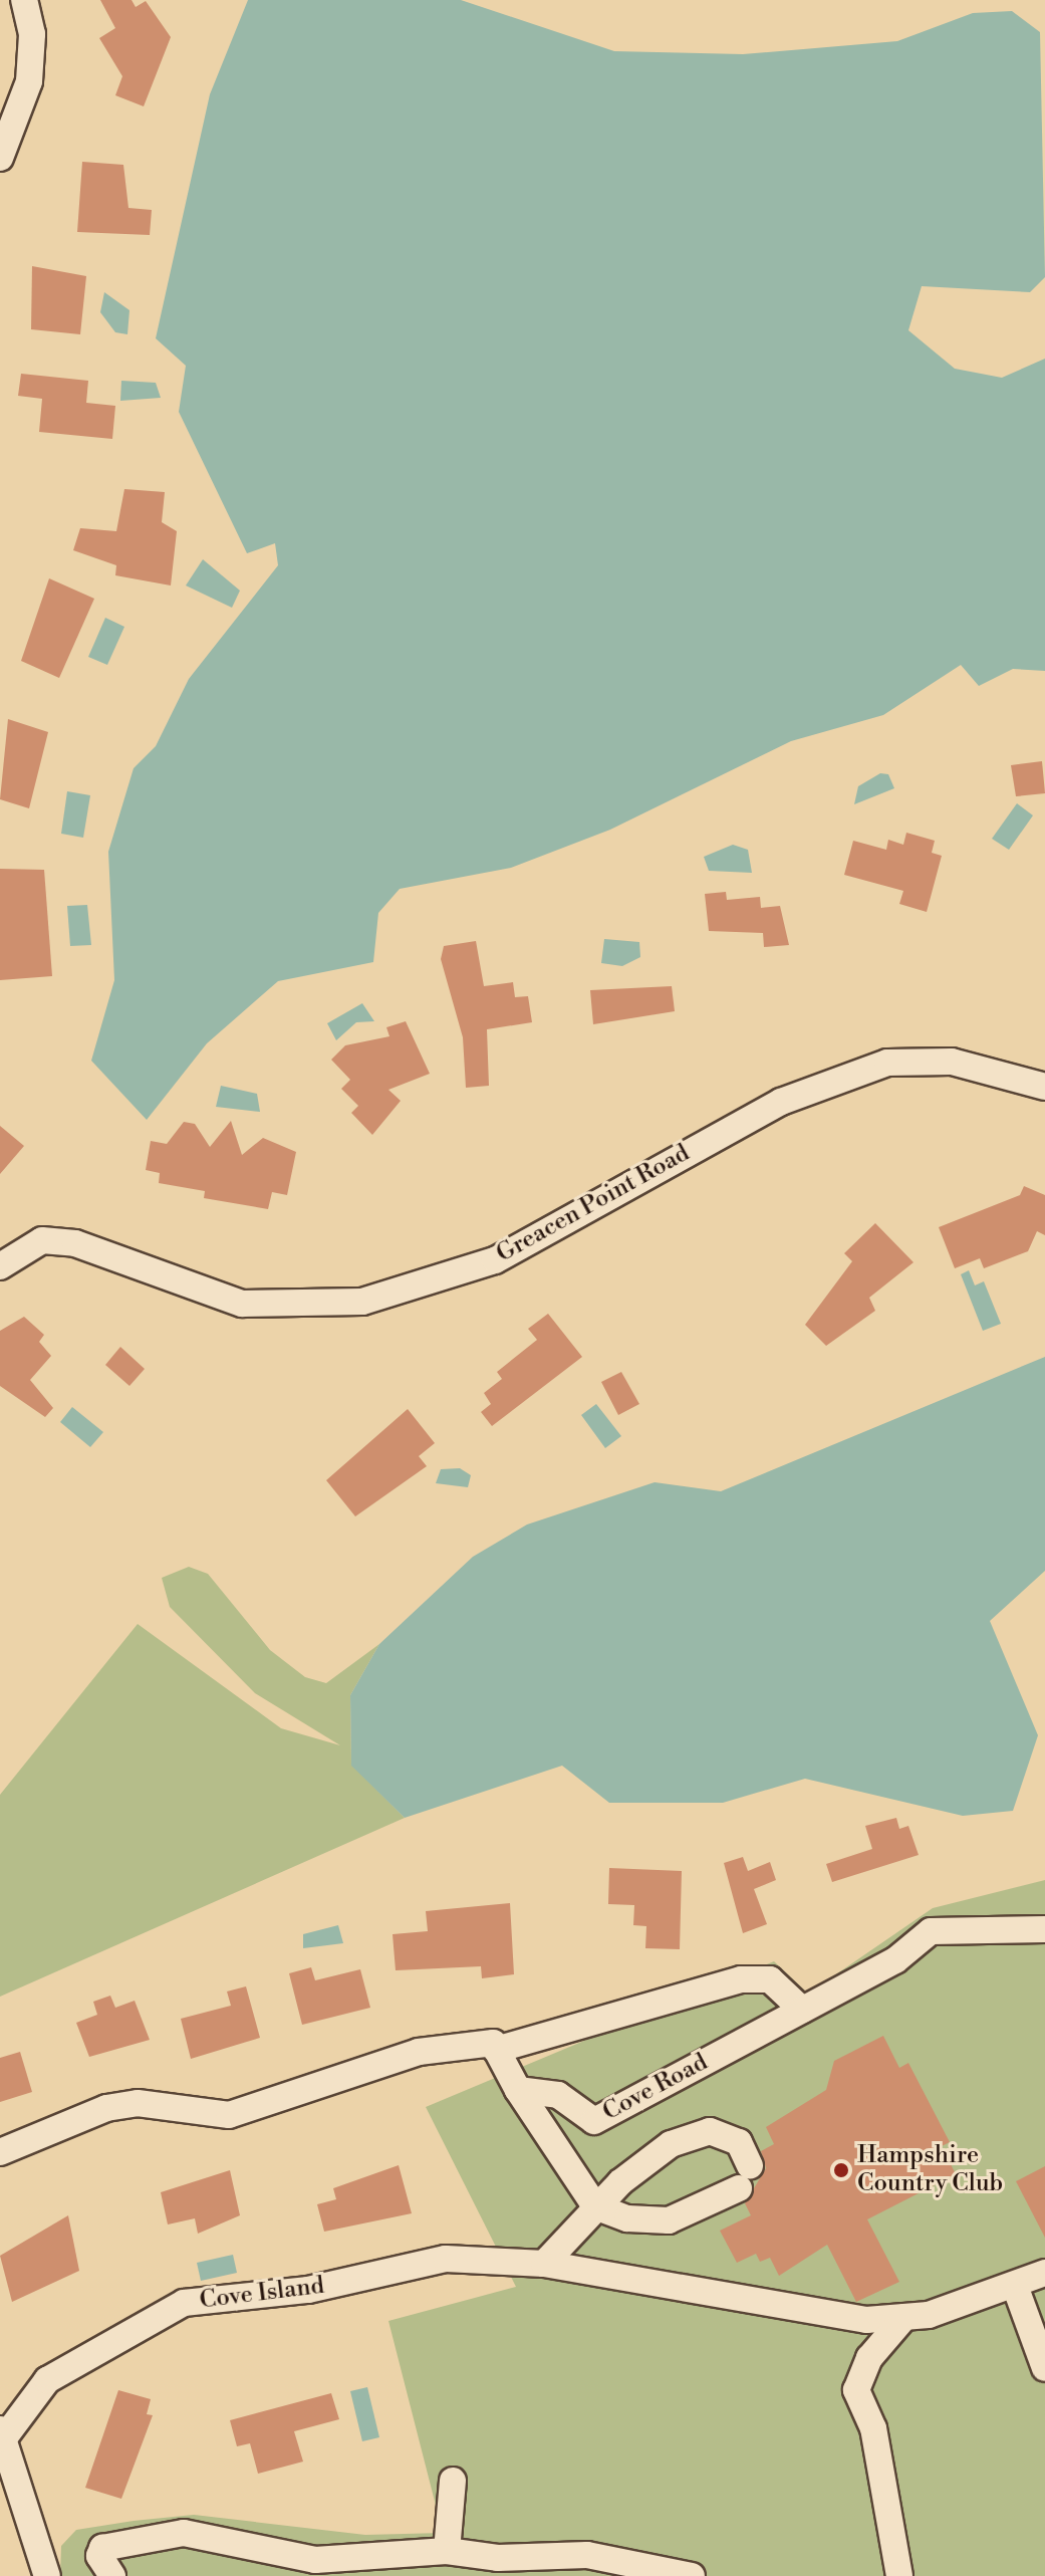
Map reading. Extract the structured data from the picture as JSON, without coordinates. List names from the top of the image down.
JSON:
{
  "streets": {
    "street": ["Greacen Point Road", "Cove Road", "Cove Island"]
  },
  "places": ["Hampshire Country Club"]
}
